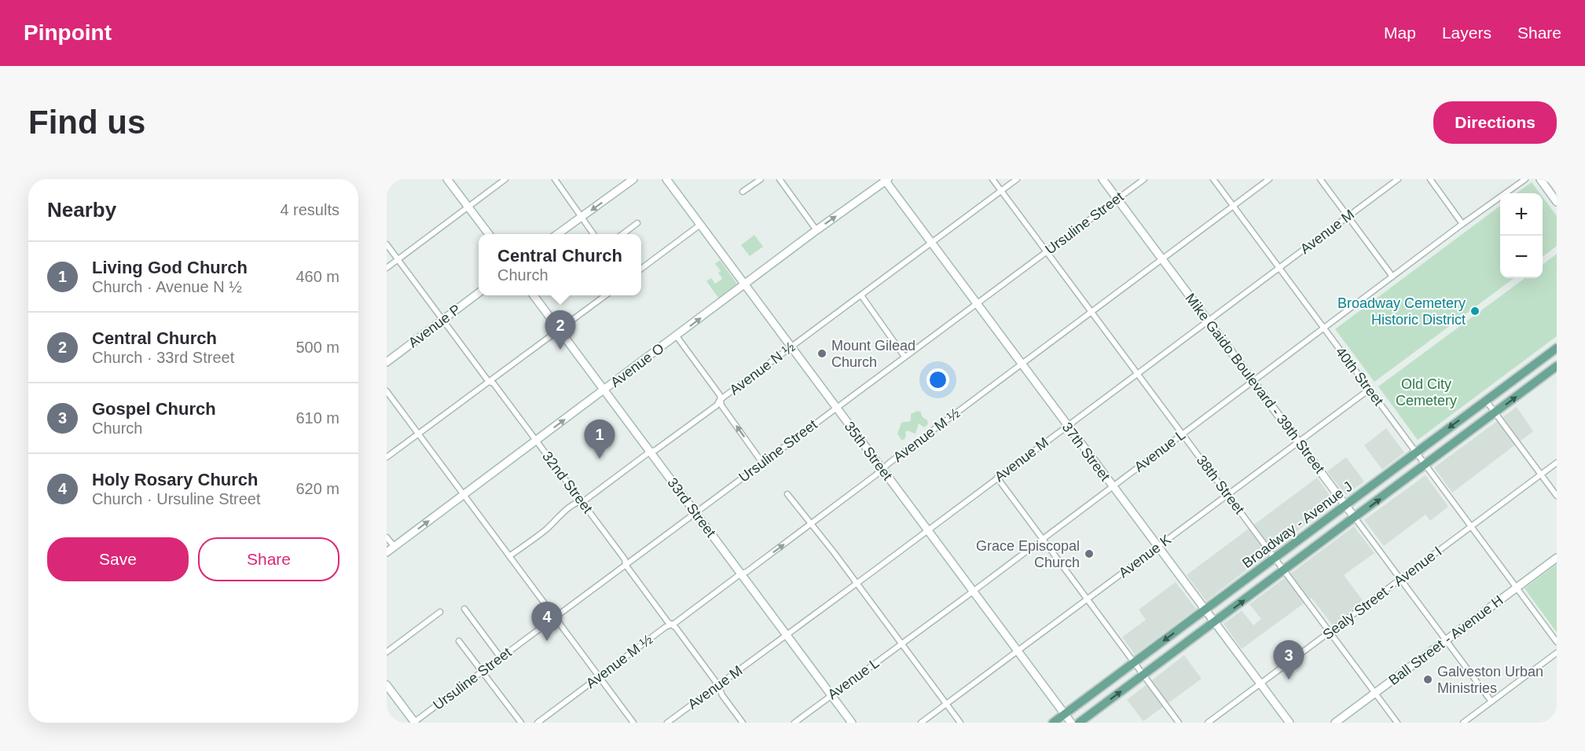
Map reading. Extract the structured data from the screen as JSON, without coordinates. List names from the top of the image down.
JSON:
{
  "streets": {
    "main road": [
      "Avenue P",
      "Avenue O",
      "Mike Gaido Boulevard - 39th Street",
      "35th Street",
      "37th Street",
      "33rd Street",
      "Broadway - Avenue J",
      "Ball Street - Avenue H"
    ],
    "street": [
      "Ursuline Street",
      "Avenue M",
      "Avenue N ½",
      "40th Street",
      "Avenue M ½",
      "Avenue L",
      "32nd Street",
      "38th Street",
      "Avenue K",
      "Sealy Street - Avenue I"
    ]
  },
  "crossings": [
    ["Ursuline Street", "Mike Gaido Boulevard - 39th Street"],
    ["Ursuline Street", "35th Street"],
    ["Ursuline Street", "37th Street"],
    ["Ursuline Street", "32nd Street"],
    ["Ursuline Street", "38th Street"],
    ["Ursuline Street", "33rd Street"],
    ["Avenue M", "40th Street"],
    ["Avenue M", "Mike Gaido Boulevard - 39th Street"],
    ["Avenue M", "35th Street"],
    ["Avenue M", "37th Street"],
    ["Avenue M", "32nd Street"],
    ["Avenue M", "38th Street"],
    ["Avenue M", "33rd Street"],
    ["Avenue P", "32nd Street"],
    ["Avenue O", "35th Street"],
    ["Avenue O", "37th Street"],
    ["Avenue O", "32nd Street"],
    ["Avenue O", "33rd Street"],
    ["Avenue N ½", "35th Street"],
    ["Avenue N ½", "37th Street"],
    ["Avenue N ½", "32nd Street"],
    ["Avenue N ½", "38th Street"],
    ["Avenue N ½", "33rd Street"],
    ["40th Street", "Avenue M ½"],
    ["40th Street", "Avenue L"],
    ["40th Street", "Broadway - Avenue J"],
    ["40th Street", "Avenue K"],
    ["40th Street", "Sealy Street - Avenue I"],
    ["40th Street", "Ball Street - Avenue H"],
    ["Mike Gaido Boulevard - 39th Street", "Avenue M ½"],
    ["Mike Gaido Boulevard - 39th Street", "Avenue L"],
    ["Mike Gaido Boulevard - 39th Street", "Broadway - Avenue J"],
    ["Mike Gaido Boulevard - 39th Street", "Avenue K"],
    ["Mike Gaido Boulevard - 39th Street", "Sealy Street - Avenue I"],
    ["Mike Gaido Boulevard - 39th Street", "Ball Street - Avenue H"],
    ["Avenue M ½", "35th Street"],
    ["Avenue M ½", "37th Street"],
    ["Avenue M ½", "32nd Street"],
    ["Avenue M ½", "38th Street"],
    ["Avenue M ½", "33rd Street"],
    ["35th Street", "Avenue L"],
    ["35th Street", "Broadway - Avenue J"],
    ["35th Street", "Avenue K"],
    ["Avenue L", "37th Street"],
    ["Avenue L", "38th Street"],
    ["Avenue L", "33rd Street"],
    ["37th Street", "Broadway - Avenue J"],
    ["37th Street", "Avenue K"],
    ["37th Street", "Sealy Street - Avenue I"],
    ["38th Street", "Broadway - Avenue J"],
    ["38th Street", "Avenue K"],
    ["38th Street", "Sealy Street - Avenue I"],
    ["38th Street", "Ball Street - Avenue H"]
  ],
  "one_way": ["Avenue O"],
  "parks": ["Old City Cemetery"],
  "places": [
    "Broadway Cemetery Historic District",
    "Mount Gilead Church",
    "Grace Episcopal Church",
    "Galveston Urban Ministries"
  ],
  "page": {
    "header": "Pinpoint",
    "nav": ["Map", "Layers", "Share"],
    "buttons": [
      "Directions",
      ["Save", "Share"]
    ],
    "title": "Find us",
    "heading": ["Nearby", "4 results"],
    "map_buttons": ["+", "−"],
    "popup": ["Central Church", "Church"],
    "list": [
      {
        "mark": "1",
        "name": "Living God Church",
        "note": "Church · Avenue N ½",
        "value": "460 m"
      },
      {
        "mark": "2",
        "name": "Central Church",
        "note": "Church · 33rd Street",
        "value": "500 m"
      },
      {
        "mark": "3",
        "name": "Gospel Church",
        "note": "Church",
        "value": "610 m"
      },
      {
        "mark": "4",
        "name": "Holy Rosary Church",
        "note": "Church · Ursuline Street",
        "value": "620 m"
      }
    ],
    "pins": [
      "2",
      "1",
      "4",
      "3"
    ]
  }
}
